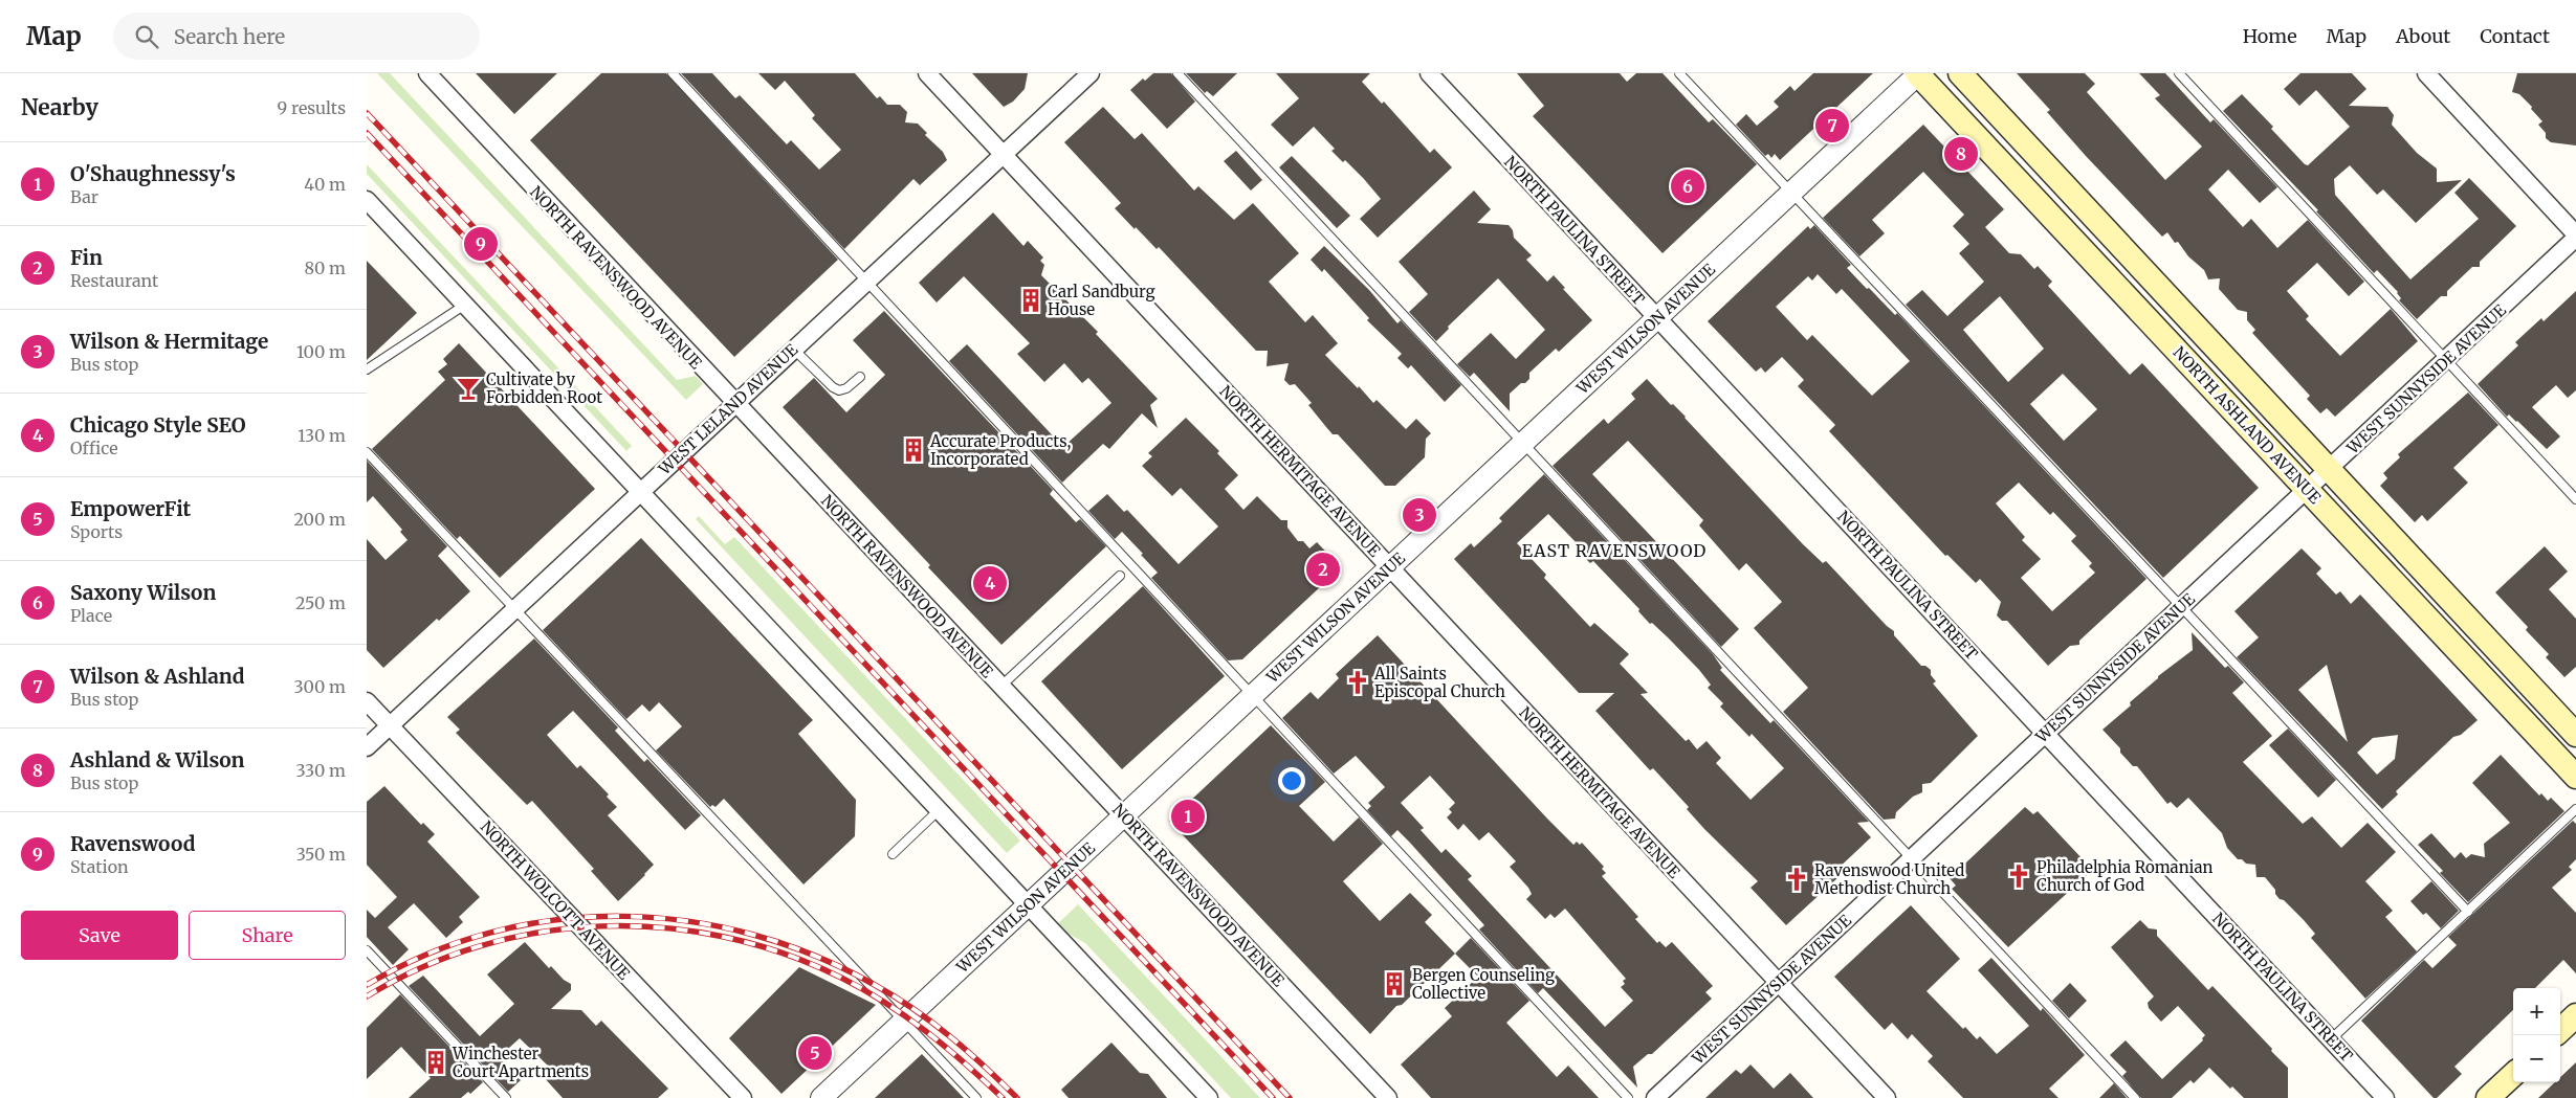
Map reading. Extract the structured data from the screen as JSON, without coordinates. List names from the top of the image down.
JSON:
{
  "streets": {
    "main road": ["NORTH ASHLAND AVENUE"],
    "street": [
      "NORTH PAULINA STREET",
      "NORTH RAVENSWOOD AVENUE",
      "WEST WILSON AVENUE",
      "WEST SUNNYSIDE AVENUE",
      "WEST LELAND AVENUE",
      "NORTH HERMITAGE AVENUE",
      "NORTH WOLCOTT AVENUE"
    ]
  },
  "crossings": [
    ["NORTH PAULINA STREET", "WEST WILSON AVENUE"],
    ["NORTH PAULINA STREET", "WEST SUNNYSIDE AVENUE"],
    ["NORTH RAVENSWOOD AVENUE", "WEST WILSON AVENUE"],
    ["NORTH RAVENSWOOD AVENUE", "WEST LELAND AVENUE"],
    ["WEST WILSON AVENUE", "NORTH ASHLAND AVENUE"],
    ["WEST WILSON AVENUE", "NORTH HERMITAGE AVENUE"],
    ["WEST SUNNYSIDE AVENUE", "NORTH ASHLAND AVENUE"],
    ["WEST SUNNYSIDE AVENUE", "NORTH HERMITAGE AVENUE"],
    ["WEST LELAND AVENUE", "NORTH HERMITAGE AVENUE"],
    ["WEST LELAND AVENUE", "NORTH WOLCOTT AVENUE"]
  ],
  "districts": ["EAST RAVENSWOOD"],
  "places": {
    "building": [
      "Carl Sandburg House",
      "Accurate Products, Incorporated",
      "Bergen Counseling Collective",
      "Winchester Court Apartments"
    ],
    "bar": ["Cultivate by Forbidden Root"],
    "church": ["All Saints Episcopal Church", "Philadelphia Romanian Church of God", "Ravenswood United Methodist Church"]
  },
  "page": {
    "header": "Map",
    "search": "Search here",
    "nav": [
      "Home",
      "Map",
      "About",
      "Contact"
    ],
    "heading": ["Nearby", "9 results"],
    "pins": [
      "7",
      "8",
      "6",
      "9",
      "3",
      "2",
      "4",
      "1",
      "5"
    ],
    "list": [
      {
        "mark": "1",
        "name": "O'Shaughnessy's",
        "note": "Bar",
        "value": "40 m"
      },
      {
        "mark": "2",
        "name": "Fin",
        "note": "Restaurant",
        "value": "80 m"
      },
      {
        "mark": "3",
        "name": "Wilson & Hermitage",
        "note": "Bus stop",
        "value": "100 m"
      },
      {
        "mark": "4",
        "name": "Chicago Style SEO",
        "note": "Office",
        "value": "130 m"
      },
      {
        "mark": "5",
        "name": "EmpowerFit",
        "note": "Sports",
        "value": "200 m"
      },
      {
        "mark": "6",
        "name": "Saxony Wilson",
        "note": "Place",
        "value": "250 m"
      },
      {
        "mark": "7",
        "name": "Wilson & Ashland",
        "note": "Bus stop",
        "value": "300 m"
      },
      {
        "mark": "8",
        "name": "Ashland & Wilson",
        "note": "Bus stop",
        "value": "330 m"
      },
      {
        "mark": "9",
        "name": "Ravenswood",
        "note": "Station",
        "value": "350 m"
      }
    ],
    "buttons": ["Save", "Share"],
    "map_buttons": ["+", "−"]
  }
}
